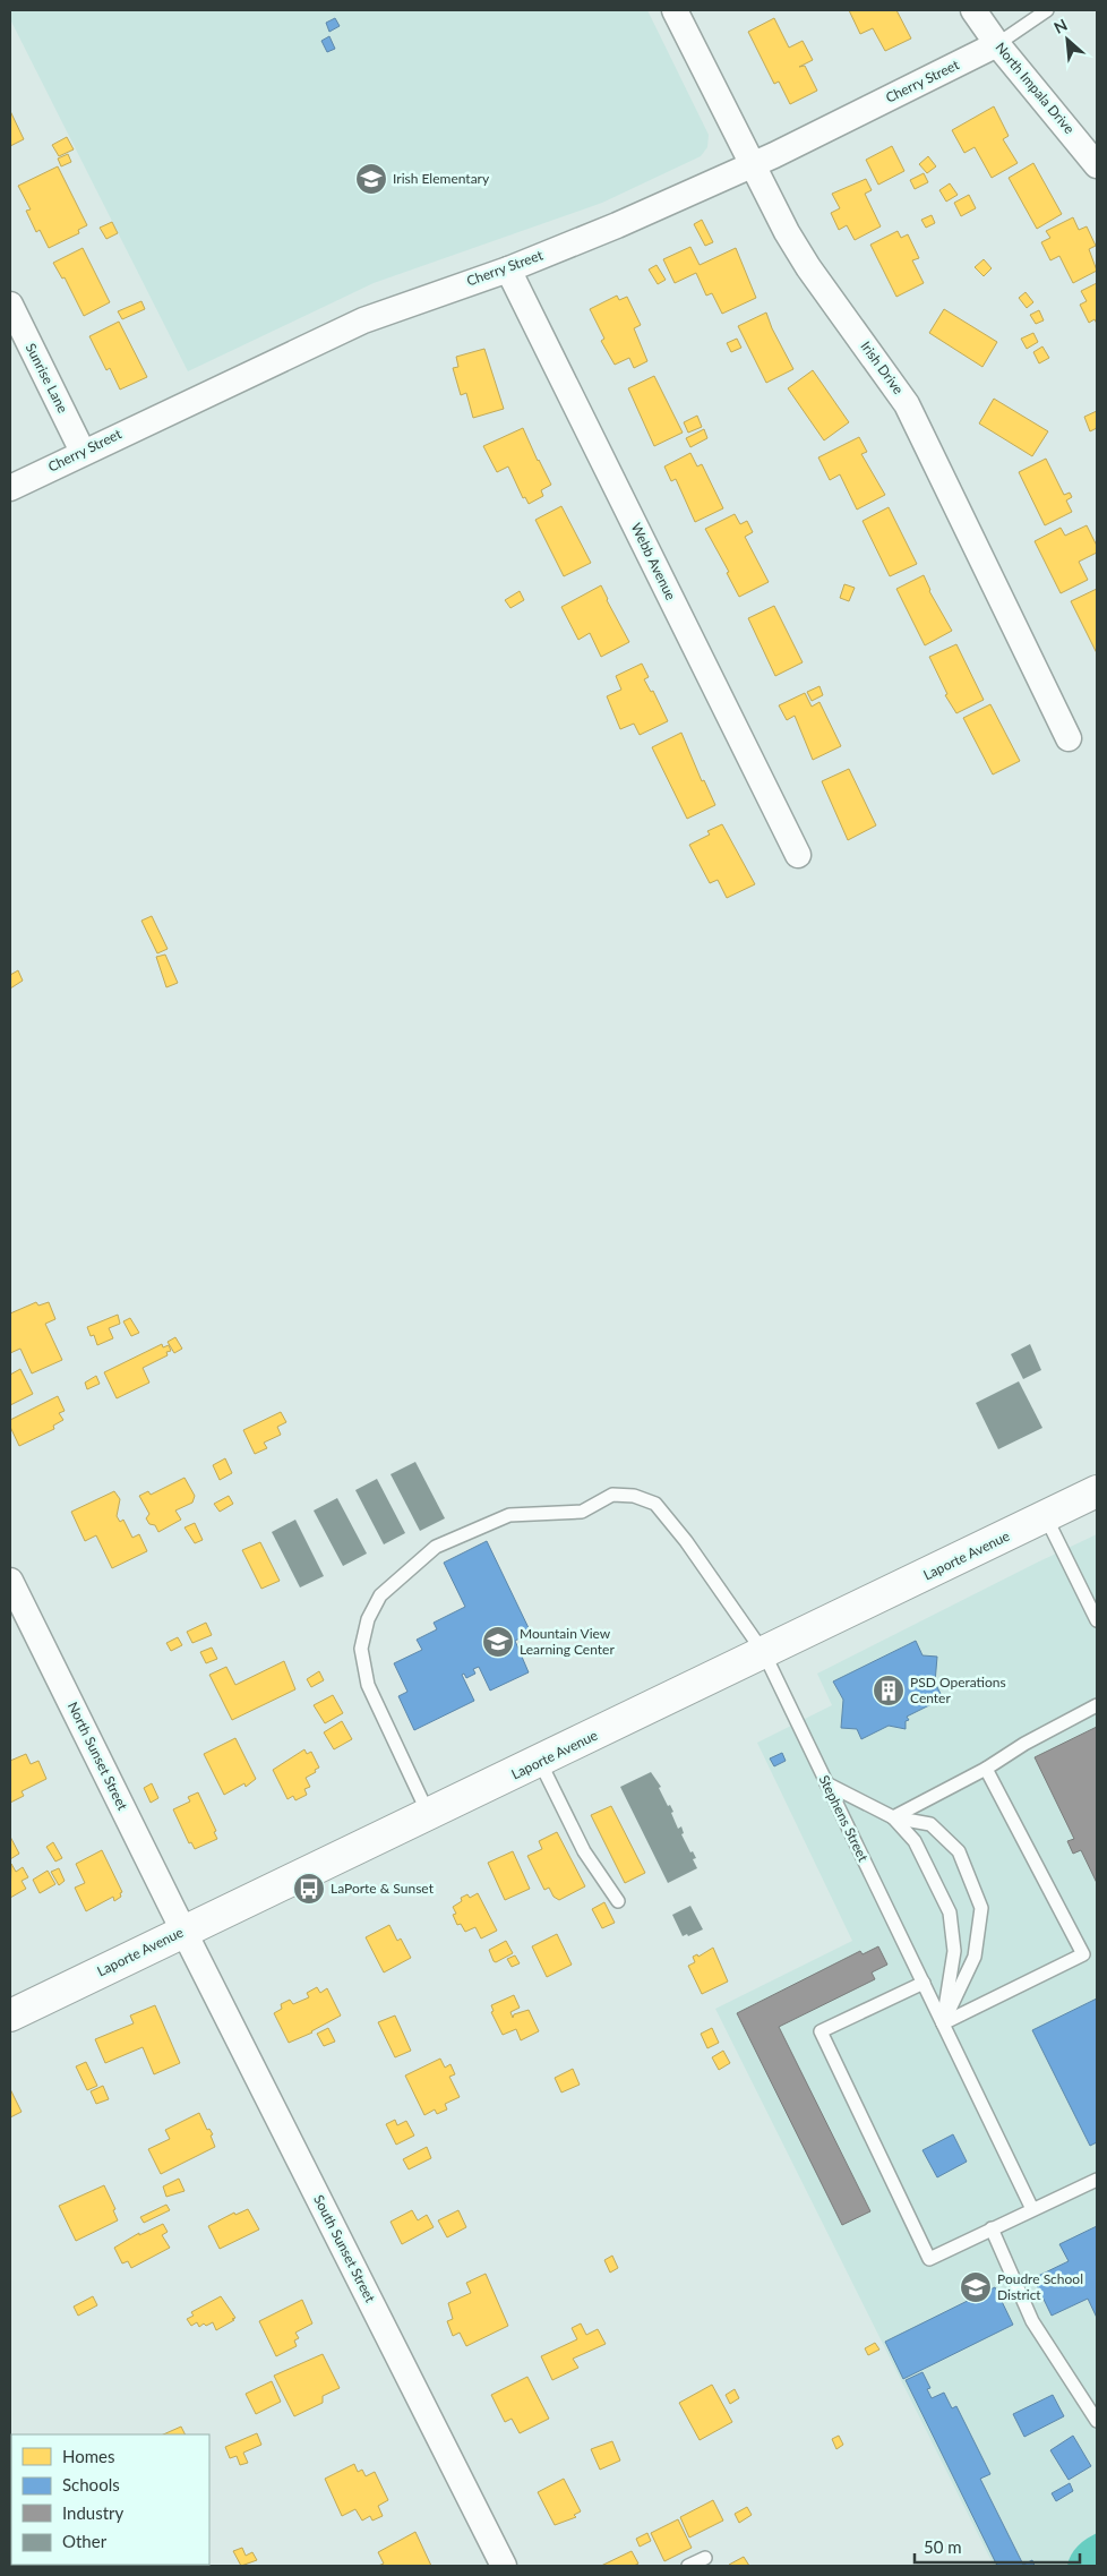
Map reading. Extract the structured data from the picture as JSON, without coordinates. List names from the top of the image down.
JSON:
{
  "streets": {
    "street": [
      "Cherry Street",
      "North Impala Drive",
      "Irish Drive",
      "Sunrise Lane",
      "Webb Avenue",
      "Laporte Avenue",
      "North Sunset Street",
      "South Sunset Street"
    ],
    "lane": ["Stephens Street"]
  },
  "crossings": [
    ["Cherry Street", "North Impala Drive"],
    ["Cherry Street", "Irish Drive"],
    ["Cherry Street", "Sunrise Lane"],
    ["Cherry Street", "Webb Avenue"],
    ["Laporte Avenue", "North Sunset Street"],
    ["Laporte Avenue", "Stephens Street"],
    ["Laporte Avenue", "South Sunset Street"],
    ["North Sunset Street", "South Sunset Street"]
  ],
  "places": {
    "school or university": ["Irish Elementary", "Mountain View Learning Center", "Poudre School District"],
    "building": ["PSD Operations Center"],
    "bus stop": ["LaPorte & Sunset"]
  },
  "legend": [
    "Homes",
    "Schools",
    "Industry",
    "Other"
  ],
  "scale_bar": "50 m",
  "north": "top left"
}
